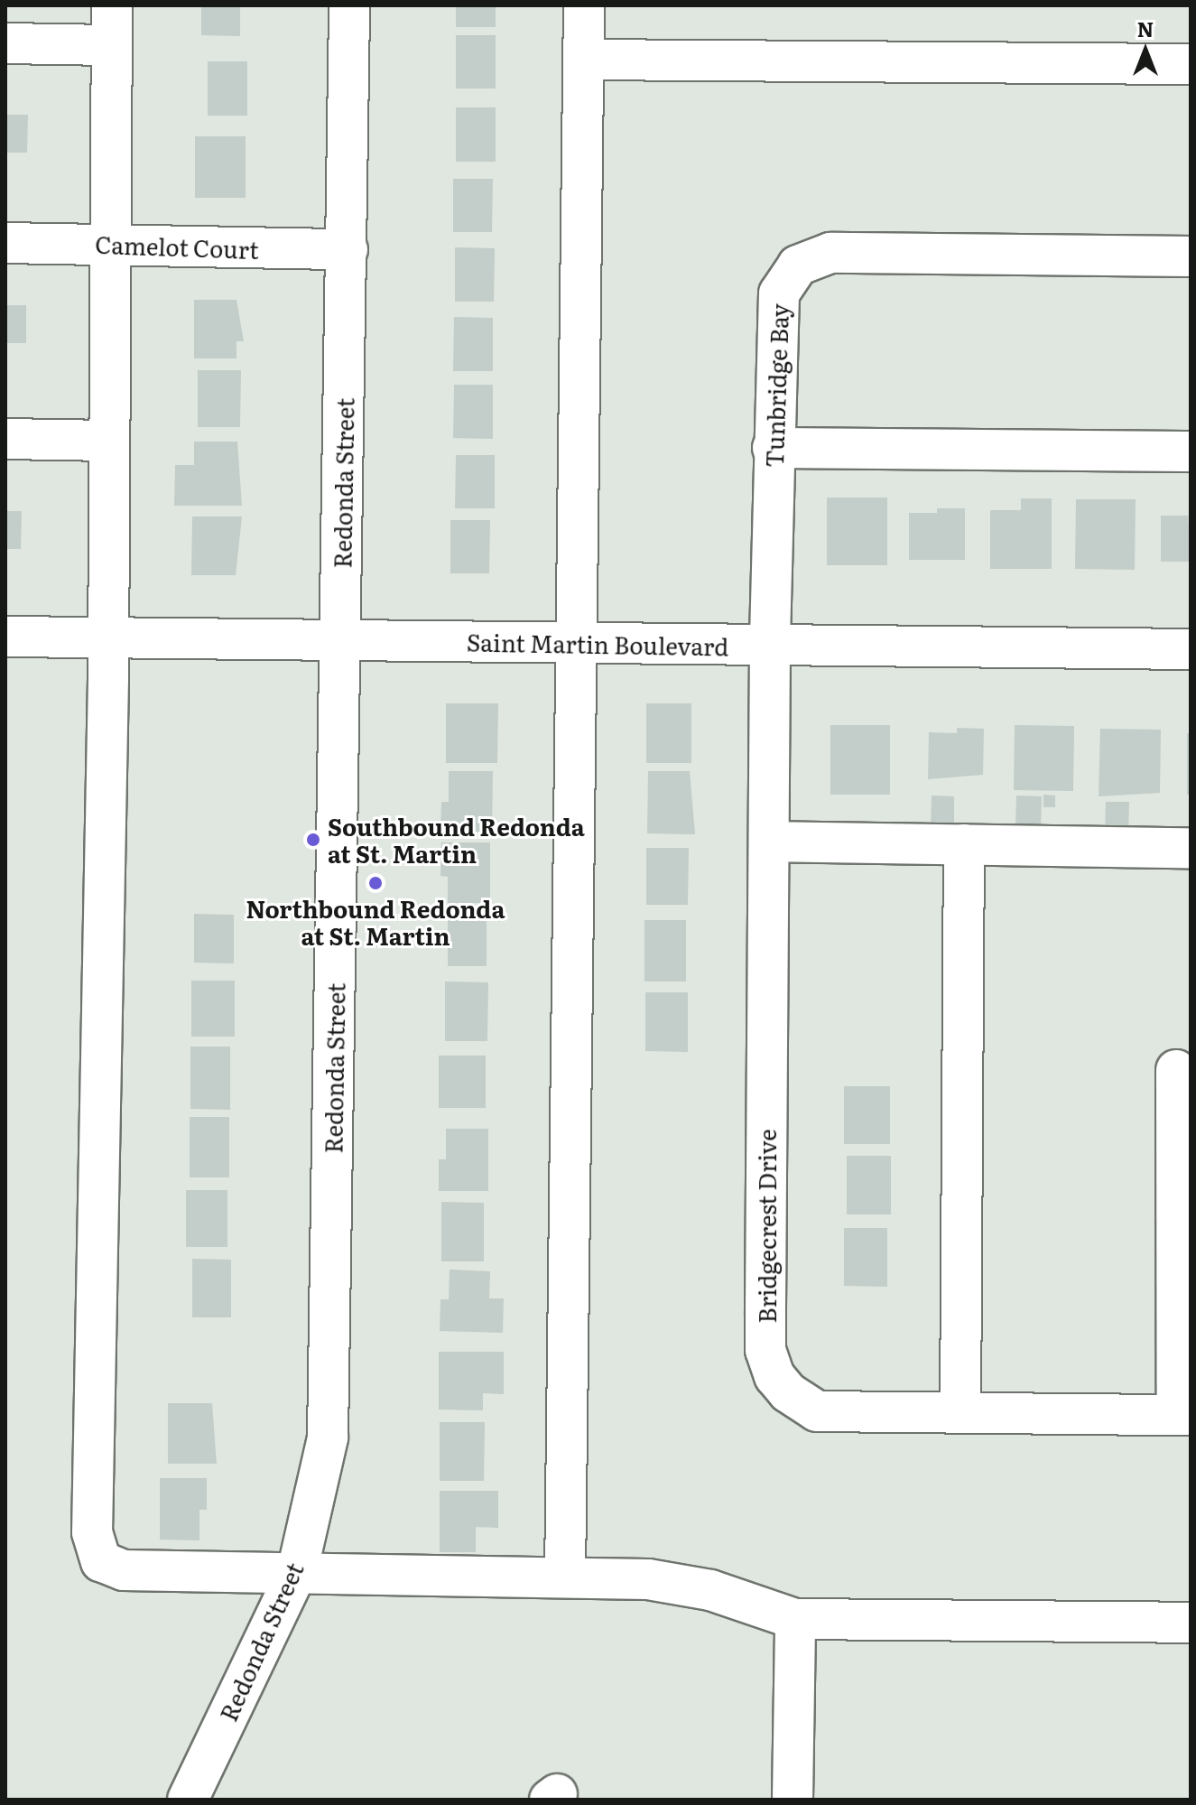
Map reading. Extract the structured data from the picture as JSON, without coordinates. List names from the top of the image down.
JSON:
{
  "streets": {
    "street": [
      "Camelot Court",
      "Tunbridge Bay",
      "Redonda Street",
      "Saint Martin Boulevard",
      "Bridgecrest Drive"
    ]
  },
  "crossings": [
    ["Camelot Court", "Redonda Street"],
    ["Tunbridge Bay", "Saint Martin Boulevard"],
    ["Tunbridge Bay", "Bridgecrest Drive"],
    ["Redonda Street", "Saint Martin Boulevard"],
    ["Saint Martin Boulevard", "Bridgecrest Drive"]
  ],
  "places": ["Southbound Redonda at St. Martin", "Northbound Redonda at St. Martin"],
  "north": "top"
}
